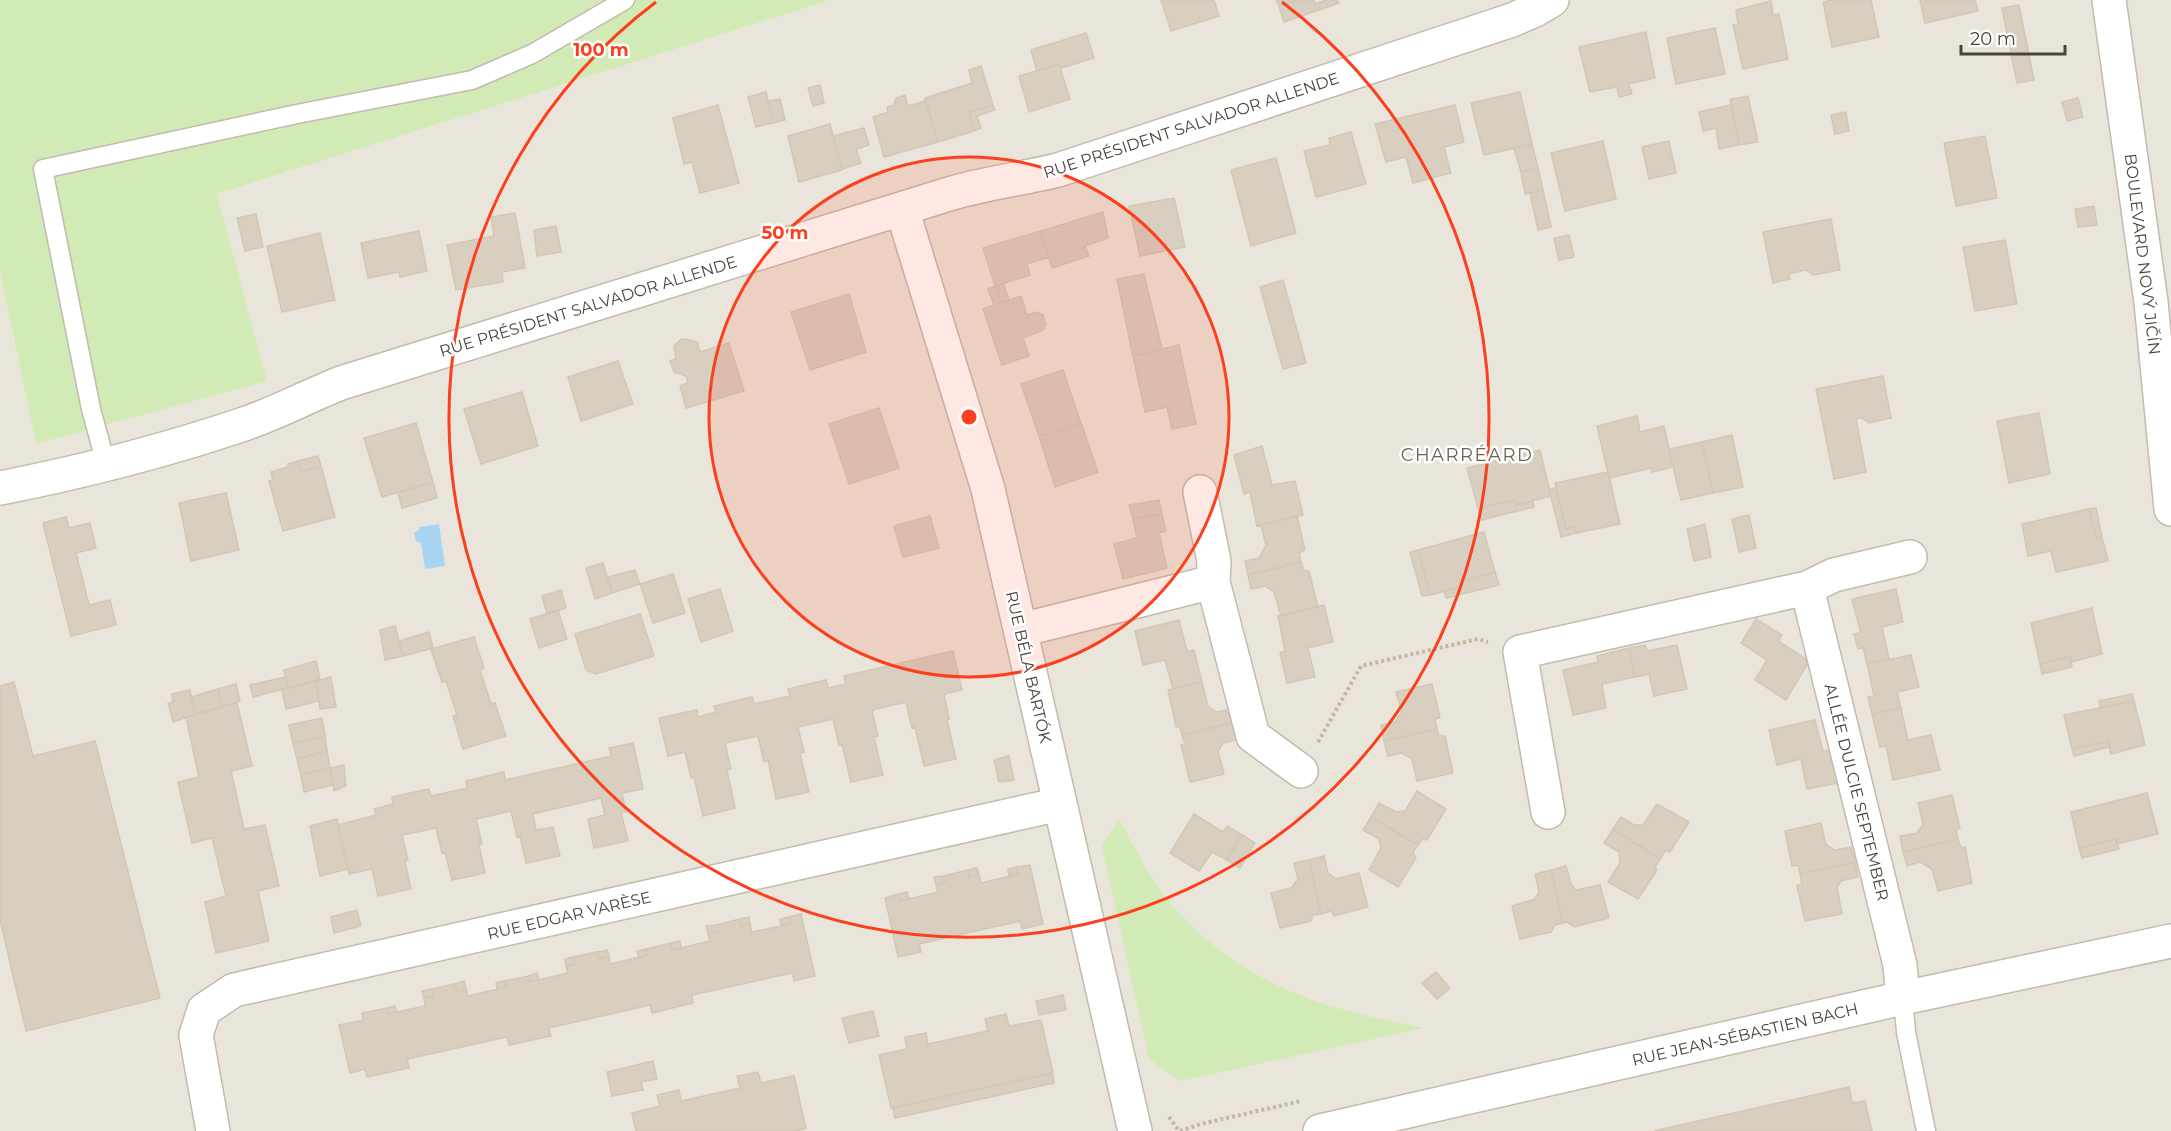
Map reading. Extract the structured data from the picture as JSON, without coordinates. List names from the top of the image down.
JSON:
{
  "streets": {
    "street": [
      "RUE PRÉSIDENT SALVADOR ALLENDE",
      "BOULEVARD NOVÝ JIČÍN",
      "RUE BÉLA BARTÓK",
      "ALLÉE DULCIE SEPTEMBER",
      "RUE EDGAR VARÈSE",
      "RUE JEAN-SÉBASTIEN BACH"
    ]
  },
  "crossings": [
    ["RUE PRÉSIDENT SALVADOR ALLENDE", "RUE BÉLA BARTÓK"],
    ["RUE BÉLA BARTÓK", "RUE EDGAR VARÈSE"],
    ["ALLÉE DULCIE SEPTEMBER", "RUE JEAN-SÉBASTIEN BACH"]
  ],
  "districts": ["CHARRÉARD"],
  "scale_bar": "20 m",
  "rings": ["100 m", "50 m"]
}
